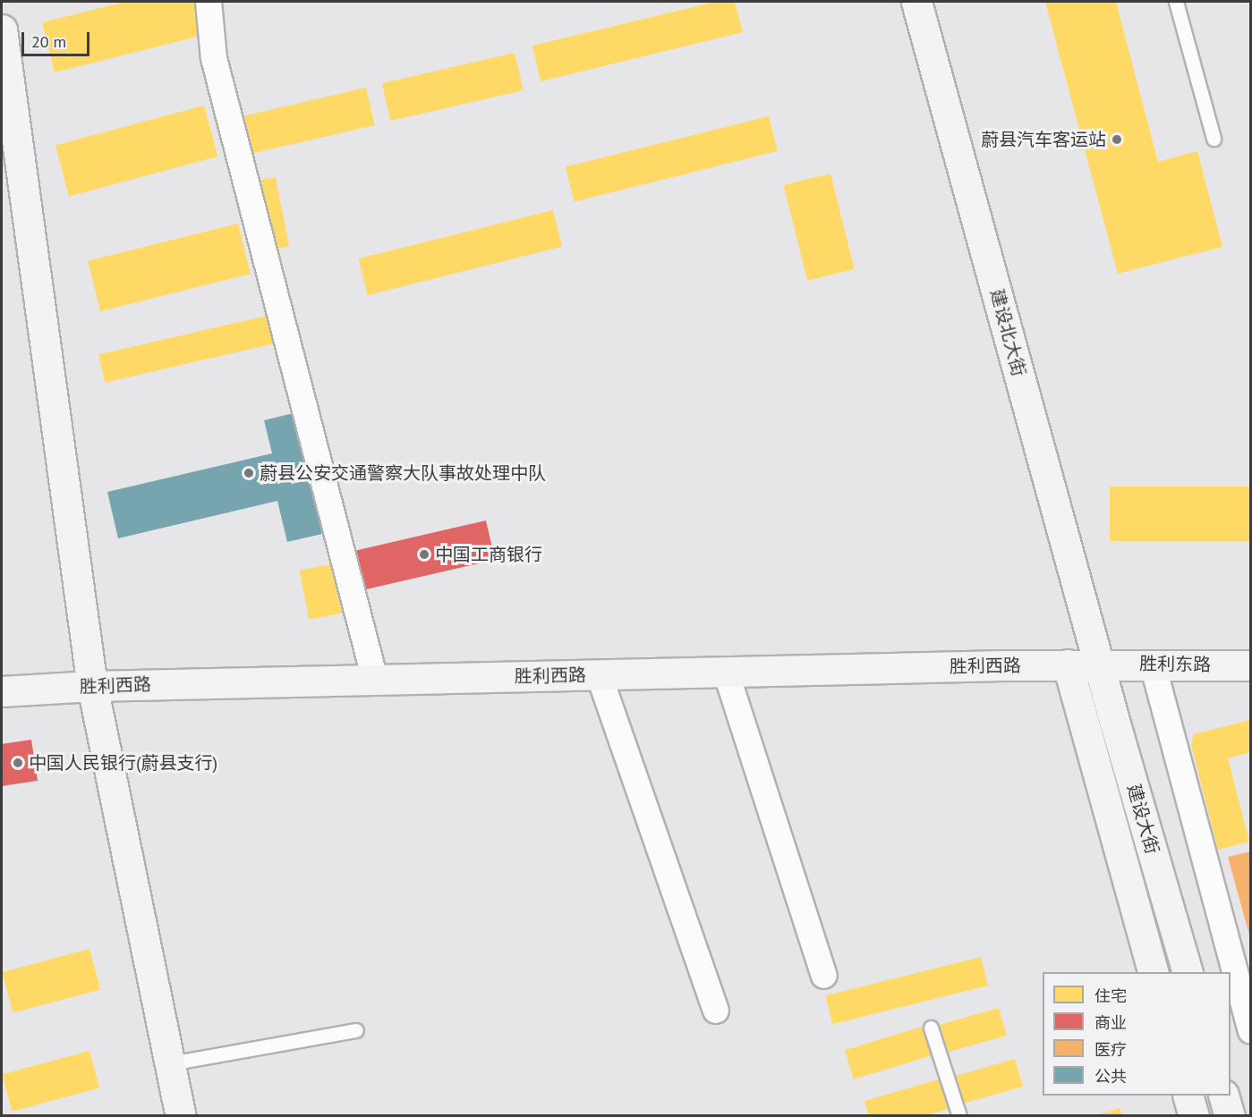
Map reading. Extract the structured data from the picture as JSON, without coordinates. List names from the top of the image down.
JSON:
{
  "streets": {
    "main road": [
      "建设北大街",
      "胜利东路",
      "胜利西路",
      "建设大街"
    ]
  },
  "crossings": [
    ["建设北大街", "胜利东路"],
    ["建设北大街", "胜利西路"],
    ["建设北大街", "建设大街"],
    ["胜利东路", "胜利西路"],
    ["胜利东路", "建设大街"],
    ["胜利西路", "建设大街"]
  ],
  "places": [
    "蔚县汽车客运站",
    "蔚县公安交通警察大队事故处理中队",
    "中国工商银行",
    "中国人民银行(蔚县支行)"
  ],
  "legend": [
    "住宅",
    "商业",
    "医疗",
    "公共"
  ],
  "scale_bar": "20 m"
}
